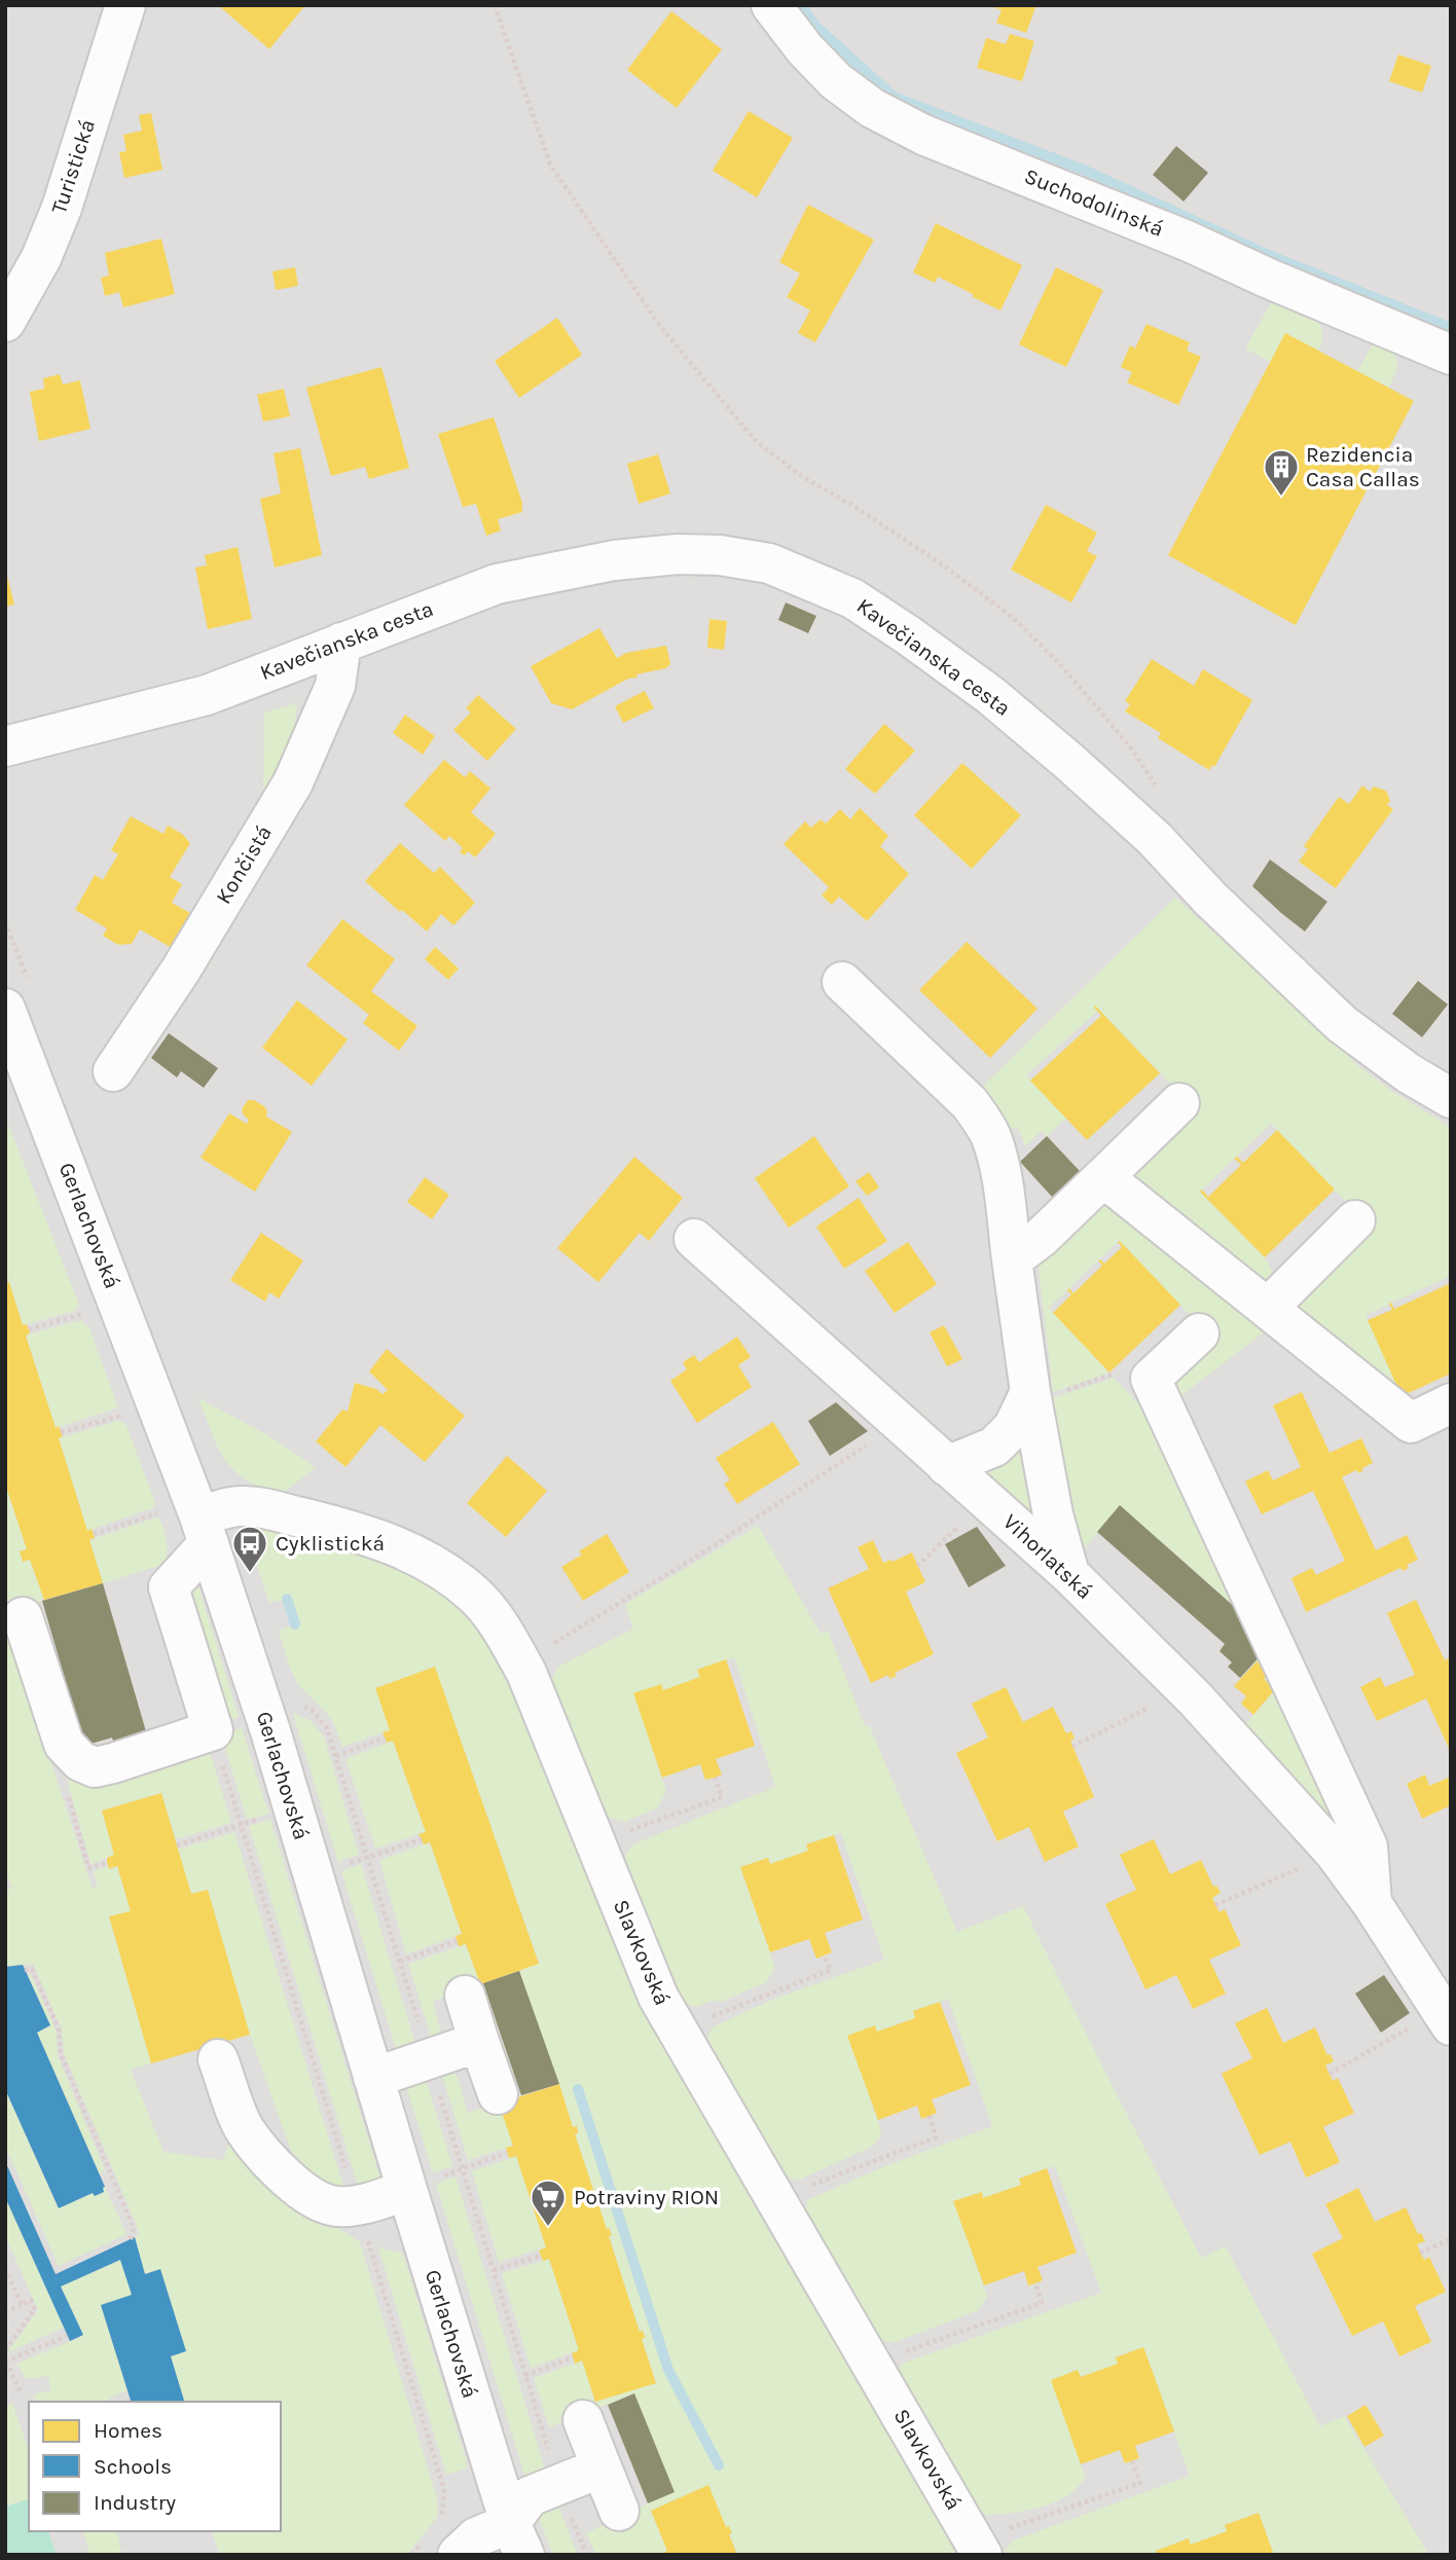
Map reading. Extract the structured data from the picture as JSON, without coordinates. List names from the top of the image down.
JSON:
{
  "streets": {
    "street": [
      "Turistická",
      "Suchodolinská",
      "Kavečianska cesta",
      "Končistá",
      "Gerlachovská",
      "Vihorlatská",
      "Slavkovská"
    ]
  },
  "crossings": [
    ["Kavečianska cesta", "Končistá"],
    ["Gerlachovská", "Slavkovská"]
  ],
  "places": {
    "building": ["Rezidencia Casa Callas"],
    "bus stop": ["Cyklistická"],
    "supermarket": ["Potraviny RION"]
  },
  "legend": ["Homes", "Schools", "Industry"]
}
